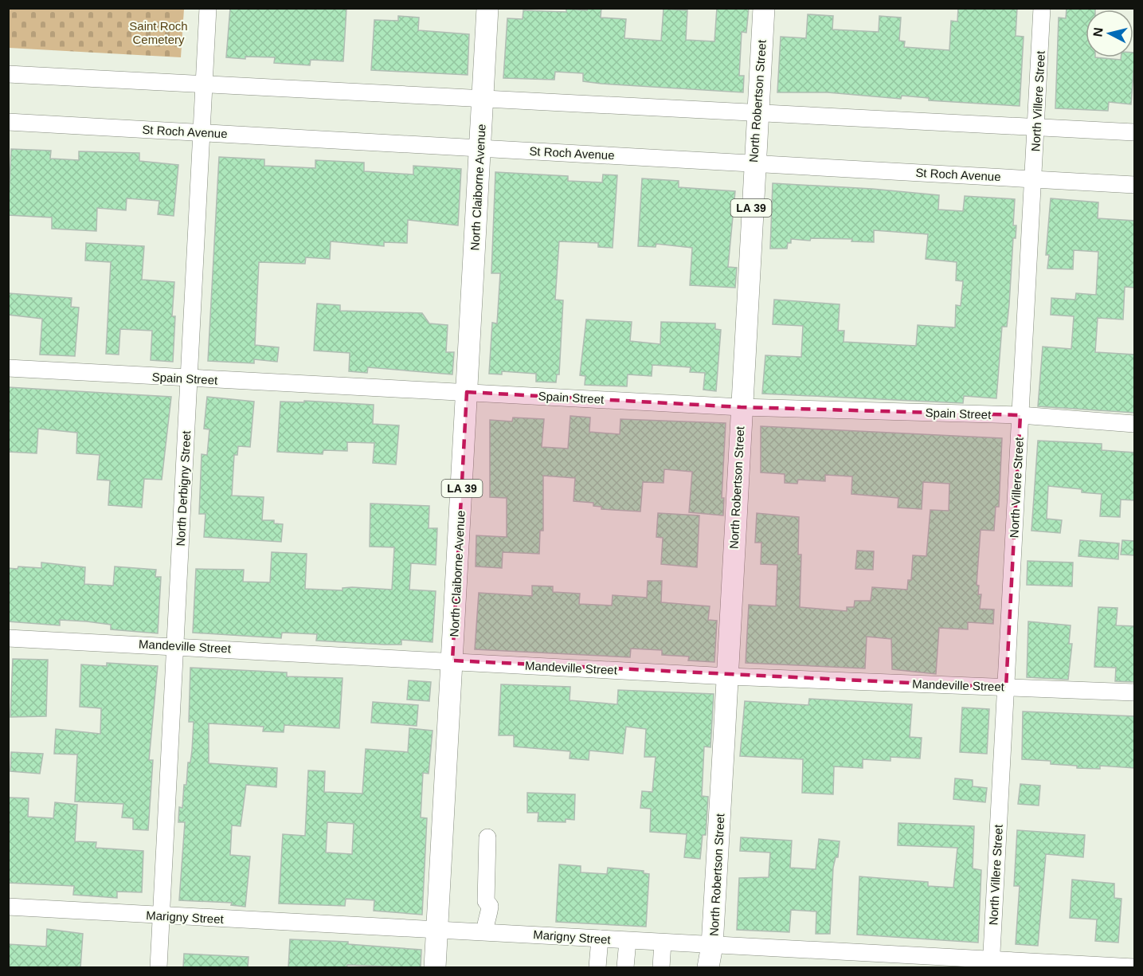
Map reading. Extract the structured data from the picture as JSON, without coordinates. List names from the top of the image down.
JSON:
{
  "streets": {
    "main road": ["North Robertson Street", "North Claiborne Avenue", "LA 39"],
    "street": [
      "North Villere Street",
      "St Roch Avenue",
      "Spain Street",
      "North Derbigny Street",
      "Mandeville Street",
      "Marigny Street"
    ]
  },
  "crossings": [
    ["North Robertson Street", "St Roch Avenue"],
    ["North Robertson Street", "LA 39"],
    ["North Robertson Street", "Spain Street"],
    ["North Robertson Street", "Mandeville Street"],
    ["North Robertson Street", "Marigny Street"],
    ["North Villere Street", "St Roch Avenue"],
    ["North Villere Street", "Spain Street"],
    ["North Villere Street", "Mandeville Street"],
    ["North Villere Street", "Marigny Street"],
    ["St Roch Avenue", "North Claiborne Avenue"],
    ["St Roch Avenue", "North Derbigny Street"],
    ["North Claiborne Avenue", "Spain Street"],
    ["North Claiborne Avenue", "Mandeville Street"],
    ["North Claiborne Avenue", "Marigny Street"],
    ["LA 39", "Marigny Street"],
    ["Spain Street", "North Derbigny Street"],
    ["North Derbigny Street", "Mandeville Street"],
    ["North Derbigny Street", "Marigny Street"]
  ],
  "parks": ["Saint Roch Cemetery"],
  "north": "left"
}
